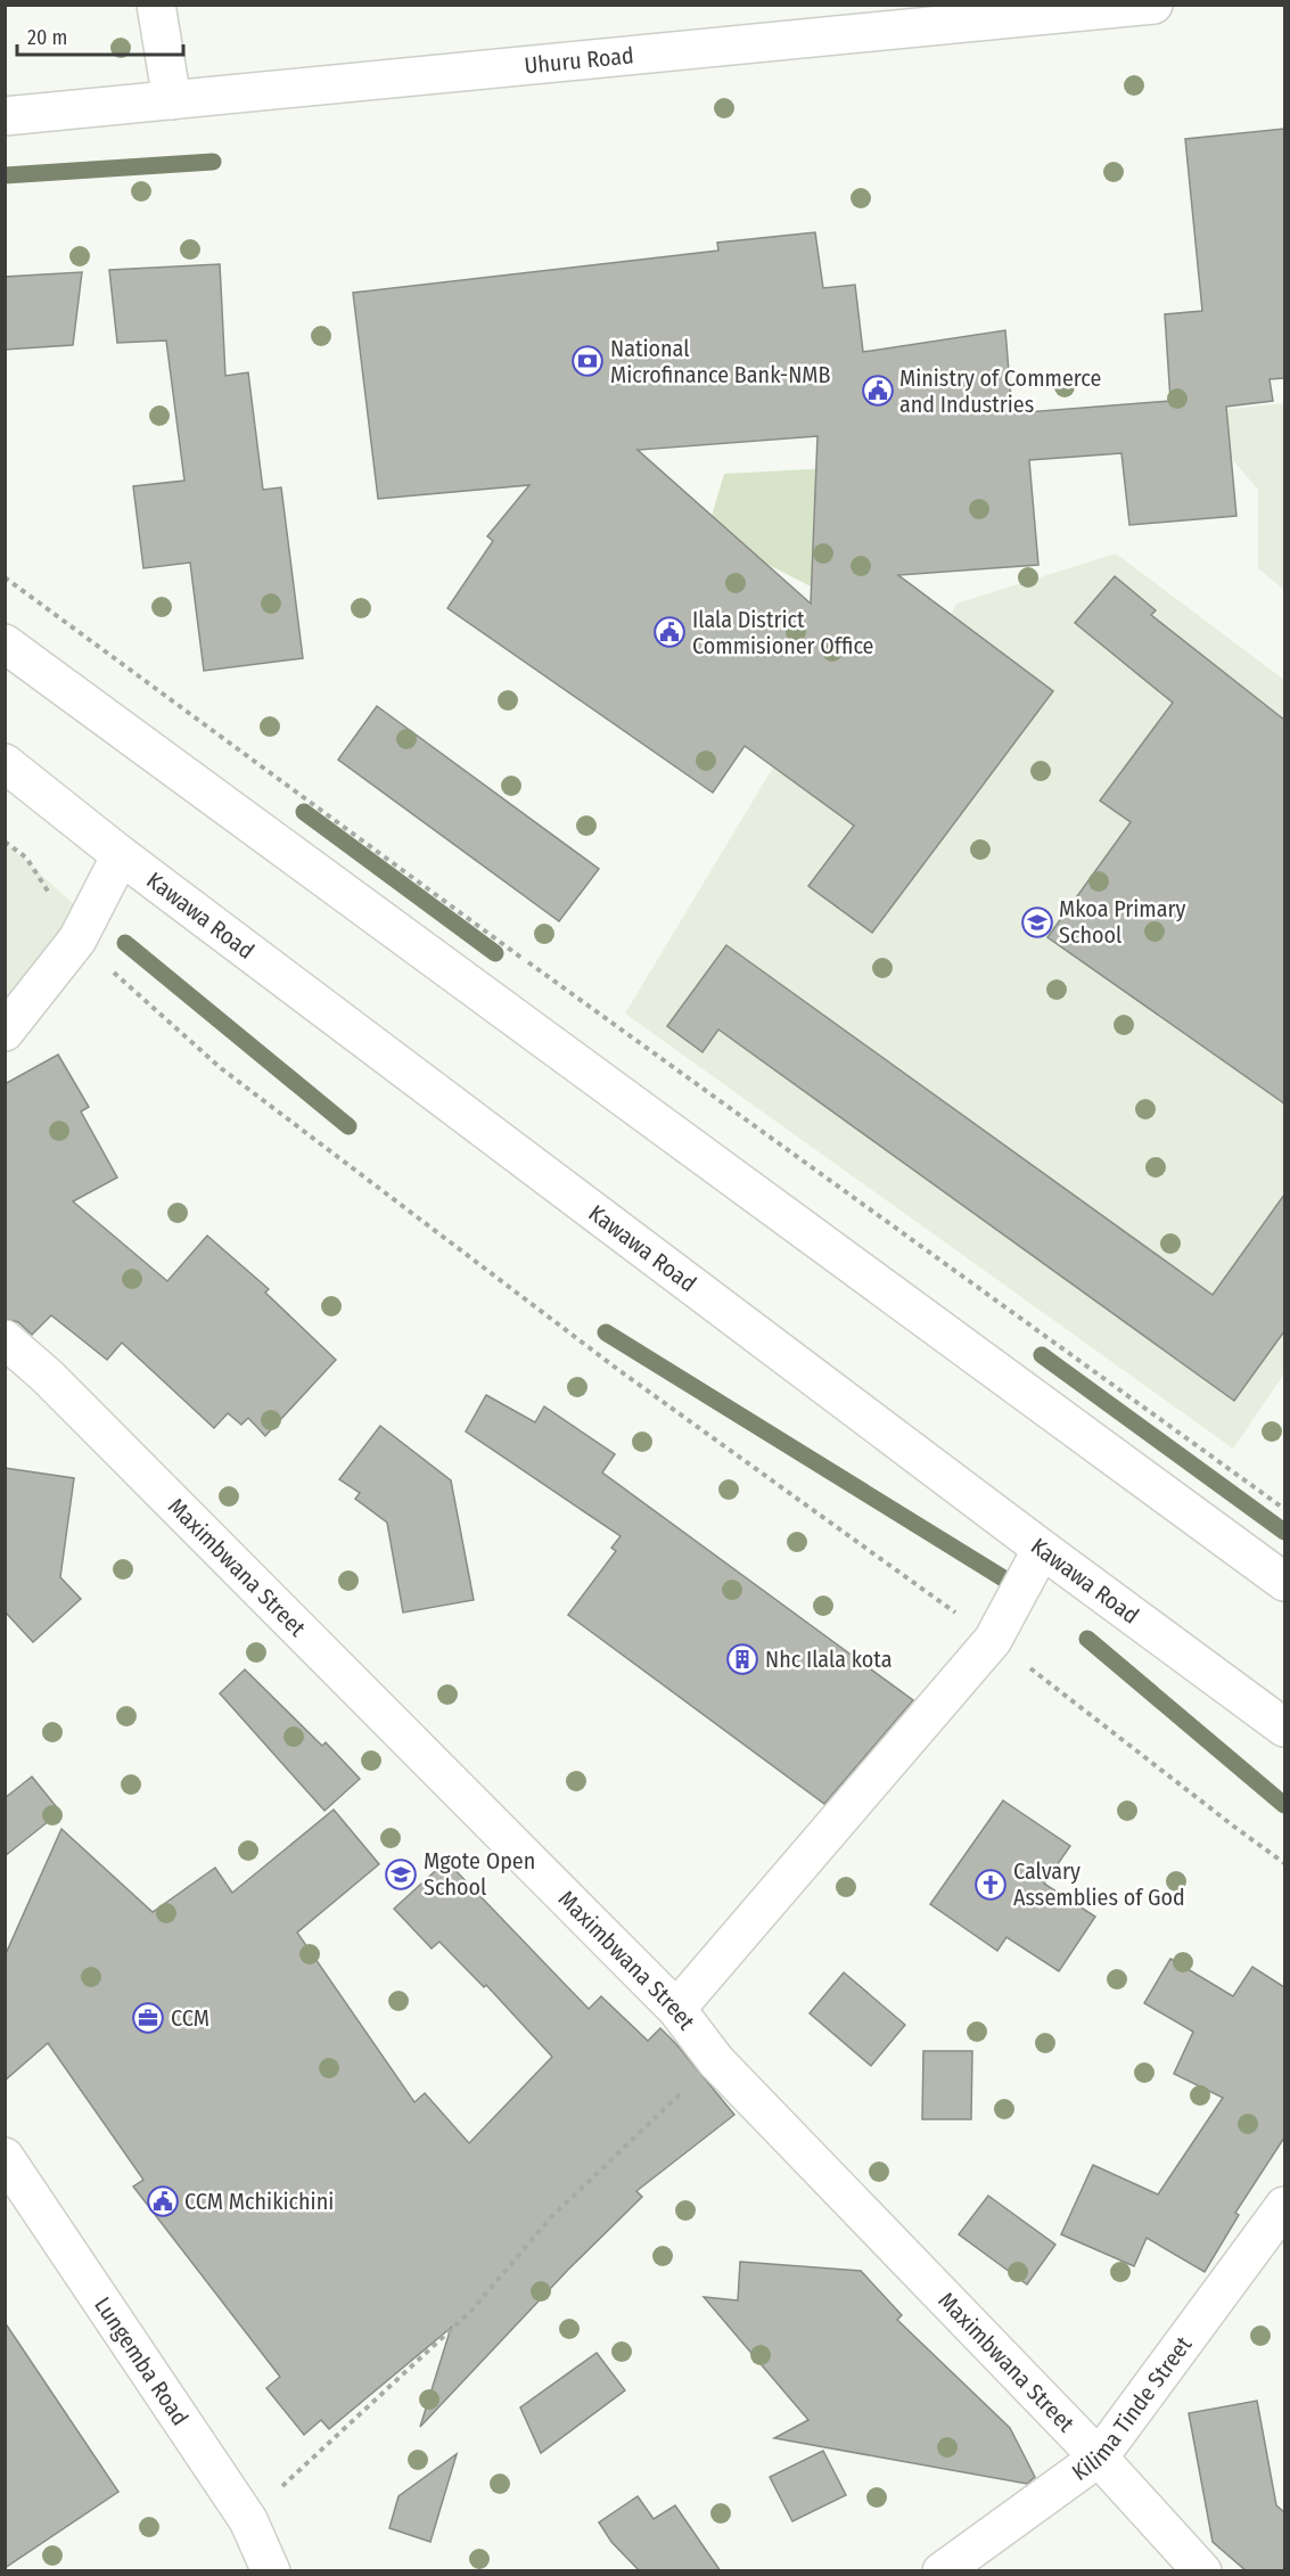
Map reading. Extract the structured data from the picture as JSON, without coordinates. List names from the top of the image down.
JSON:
{
  "streets": {
    "main road": [
      "Uhuru Road",
      "Kawawa Road",
      "Maximbwana Street",
      "Lungemba Road",
      "Kilima Tinde Street"
    ]
  },
  "crossings": [
    ["Maximbwana Street", "Kilima Tinde Street"]
  ],
  "places": {
    "bank": ["National Microfinance Bank-NMB"],
    "public building": ["Ministry of Commerce and Industries", "Ilala District Commisioner Office", "CCM Mchikichini"],
    "school or university": ["Mkoa Primary School", "Mgote Open School"],
    "building": ["Nhc Ilala kota"],
    "church": ["Calvary Assemblies of God"],
    "office": ["CCM"]
  },
  "scale_bar": "20 m"
}
